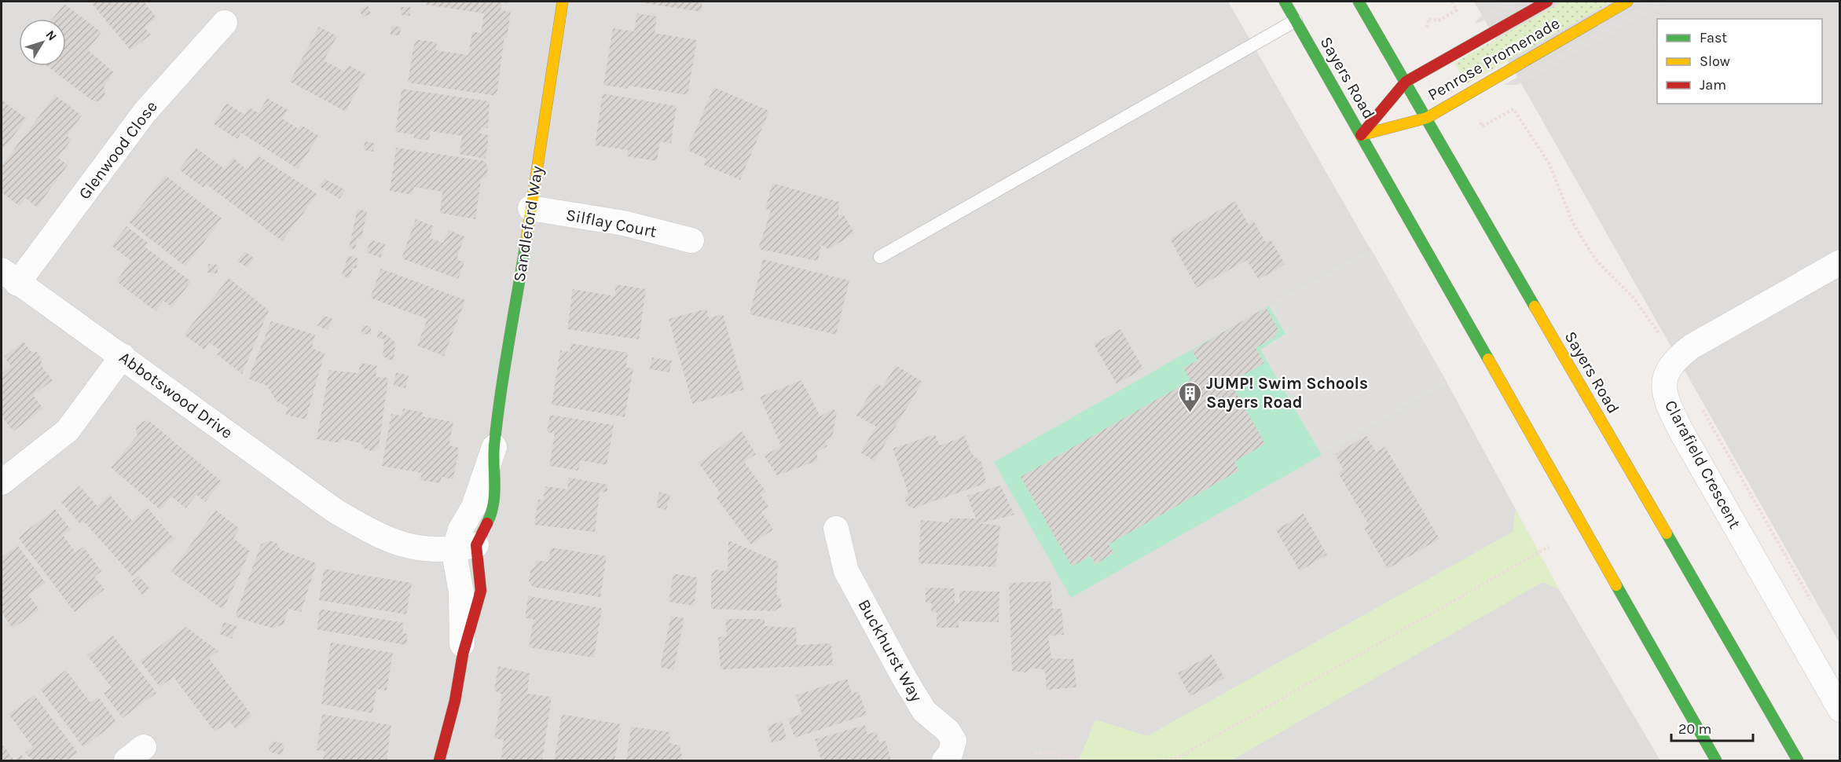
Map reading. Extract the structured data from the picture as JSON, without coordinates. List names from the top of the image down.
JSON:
{
  "streets": {
    "main road": ["Penrose Promenade", "Sayers Road", "Sandleford Way"],
    "street": [
      "Glenwood Close",
      "Silflay Court",
      "Abbotswood Drive",
      "Clarafield Crescent",
      "Buckhurst Way"
    ]
  },
  "crossings": [
    ["Penrose Promenade", "Sayers Road"],
    ["Glenwood Close", "Abbotswood Drive"],
    ["Silflay Court", "Sandleford Way"],
    ["Sandleford Way", "Abbotswood Drive"]
  ],
  "places": {
    "building": ["JUMP! Swim Schools Sayers Road"]
  },
  "legend": ["Fast", "Slow", "Jam"],
  "scale_bar": "20 m",
  "north": "top right"
}
